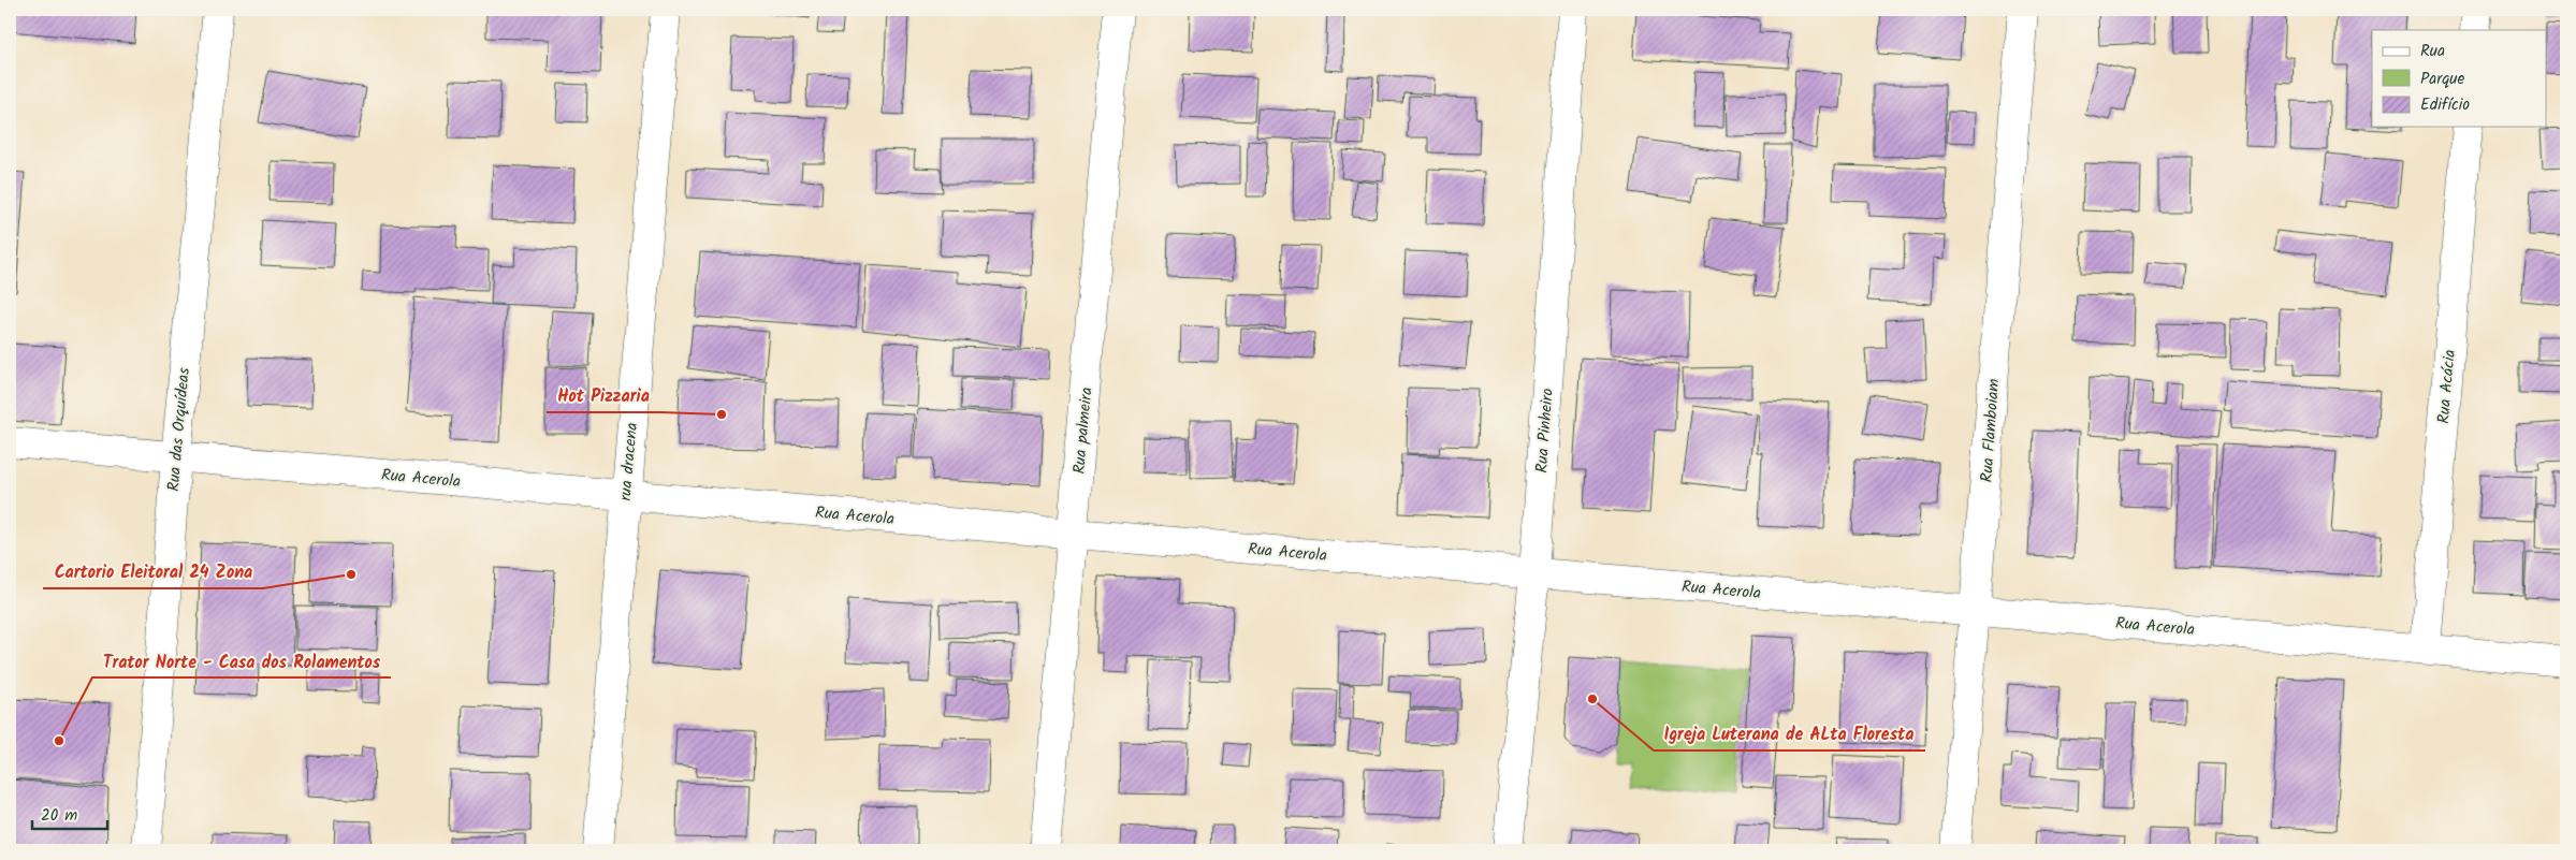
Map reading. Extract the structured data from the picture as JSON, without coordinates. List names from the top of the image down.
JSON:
{
  "streets": {
    "street": [
      "Rua Acácia",
      "Rua das Orquídeas",
      "Rua palmeira",
      "Rua Pinheiro",
      "Rua Flamboiam",
      "rua dracena",
      "Rua Acerola"
    ]
  },
  "crossings": [
    ["Rua Acácia", "Rua Acerola"],
    ["Rua das Orquídeas", "Rua Acerola"],
    ["Rua palmeira", "Rua Acerola"],
    ["Rua Pinheiro", "Rua Acerola"],
    ["Rua Flamboiam", "Rua Acerola"],
    ["rua dracena", "Rua Acerola"]
  ],
  "places": [
    "Hot Pizzaria",
    "Cartorio Eleitoral 24 Zona",
    "Igreja Luterana de ALta Floresta",
    "Trator Norte - Casa dos Rolamentos"
  ],
  "legend": ["Rua", "Parque", "Edifício"],
  "scale_bar": "20 m"
}
